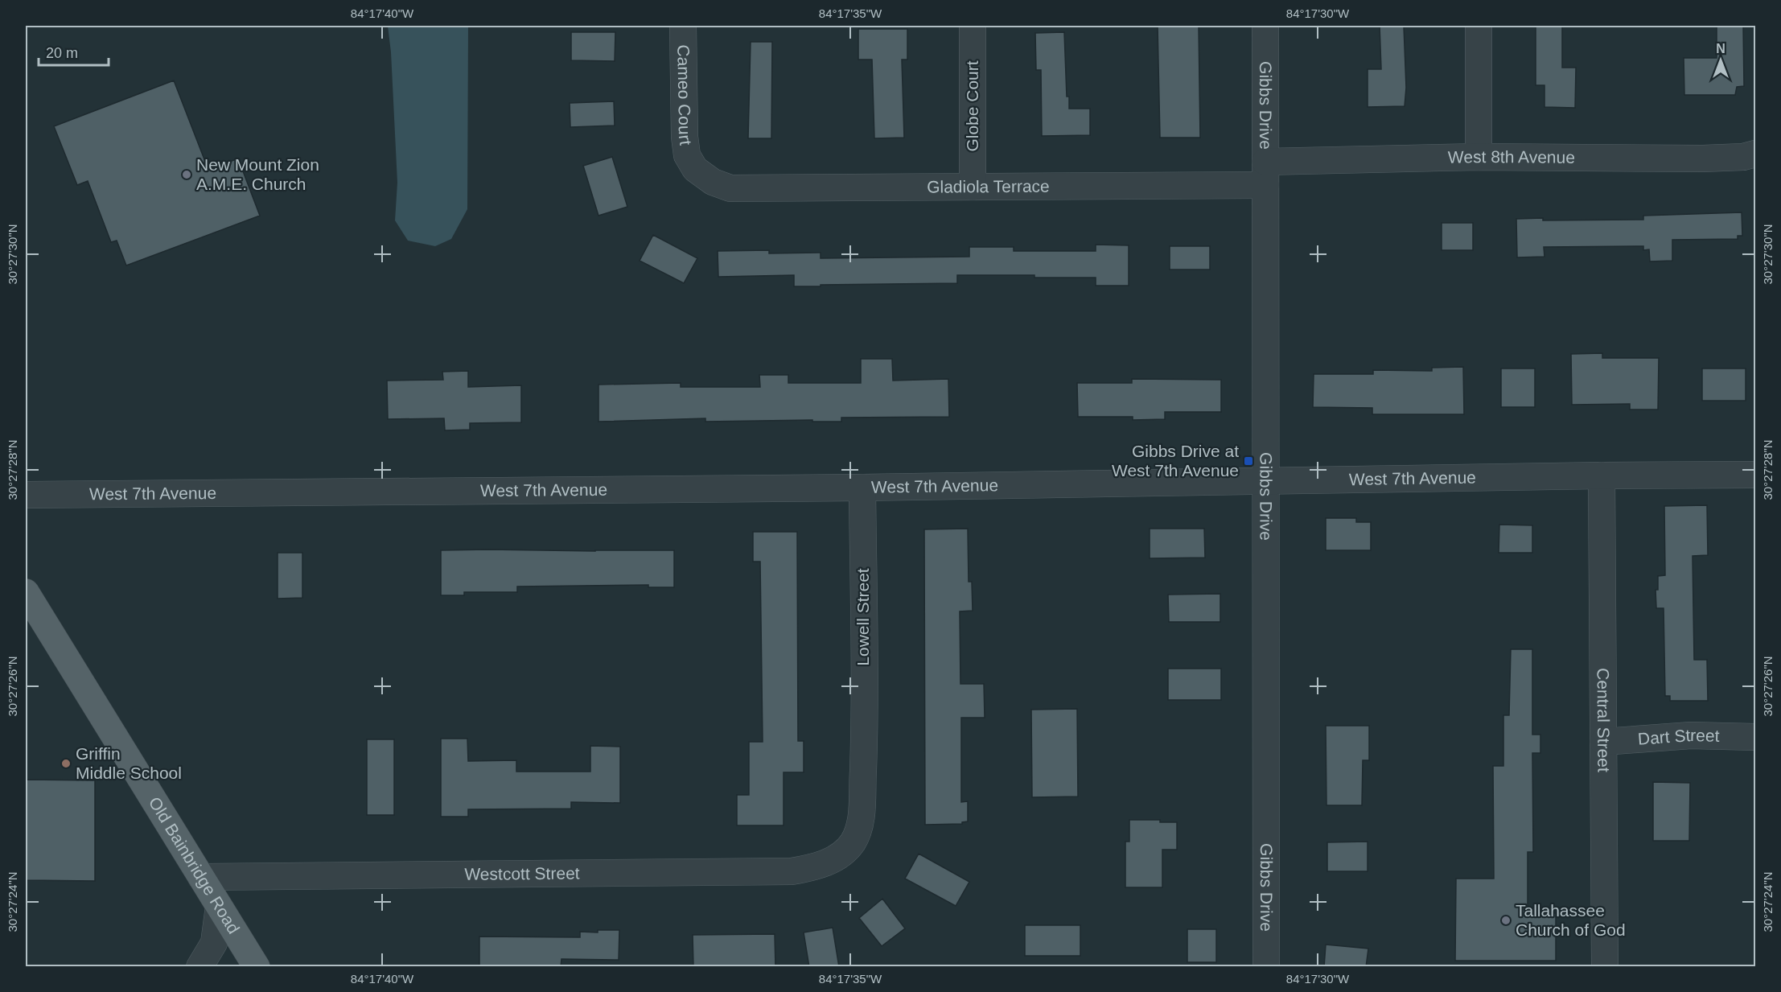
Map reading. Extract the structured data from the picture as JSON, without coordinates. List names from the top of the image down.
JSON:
{
  "streets": {
    "main road": ["Old Bainbridge Road"],
    "street": [
      "Cameo Court",
      "Gibbs Drive",
      "Globe Court",
      "West 8th Avenue",
      "Gladiola Terrace",
      "West 7th Avenue",
      "Lowell Street",
      "Central Street",
      "Dart Street",
      "Westcott Street"
    ]
  },
  "crossings": [
    ["Cameo Court", "Gladiola Terrace"],
    ["Gibbs Drive", "West 8th Avenue"],
    ["Gibbs Drive", "Gladiola Terrace"],
    ["Gibbs Drive", "West 7th Avenue"],
    ["Globe Court", "Gladiola Terrace"],
    ["West 8th Avenue", "Gladiola Terrace"],
    ["West 7th Avenue", "Lowell Street"],
    ["West 7th Avenue", "Central Street"],
    ["Lowell Street", "Westcott Street"],
    ["Central Street", "Dart Street"],
    ["Old Bainbridge Road", "Westcott Street"]
  ],
  "places": {
    "other": ["New Mount Zion A.M.E. Church", "Griffin Middle School", "Tallahassee Church of God"],
    "transit": ["Gibbs Drive at West 7th Avenue"]
  },
  "scale_bar": "20 m",
  "north": "top",
  "coordinates": [
    "84°17'40\"W",
    "84°17'35\"W",
    "84°17'30\"W",
    "30°27'30\"N",
    "30°27'28\"N",
    "30°27'26\"N",
    "30°27'24\"N"
  ]
}
